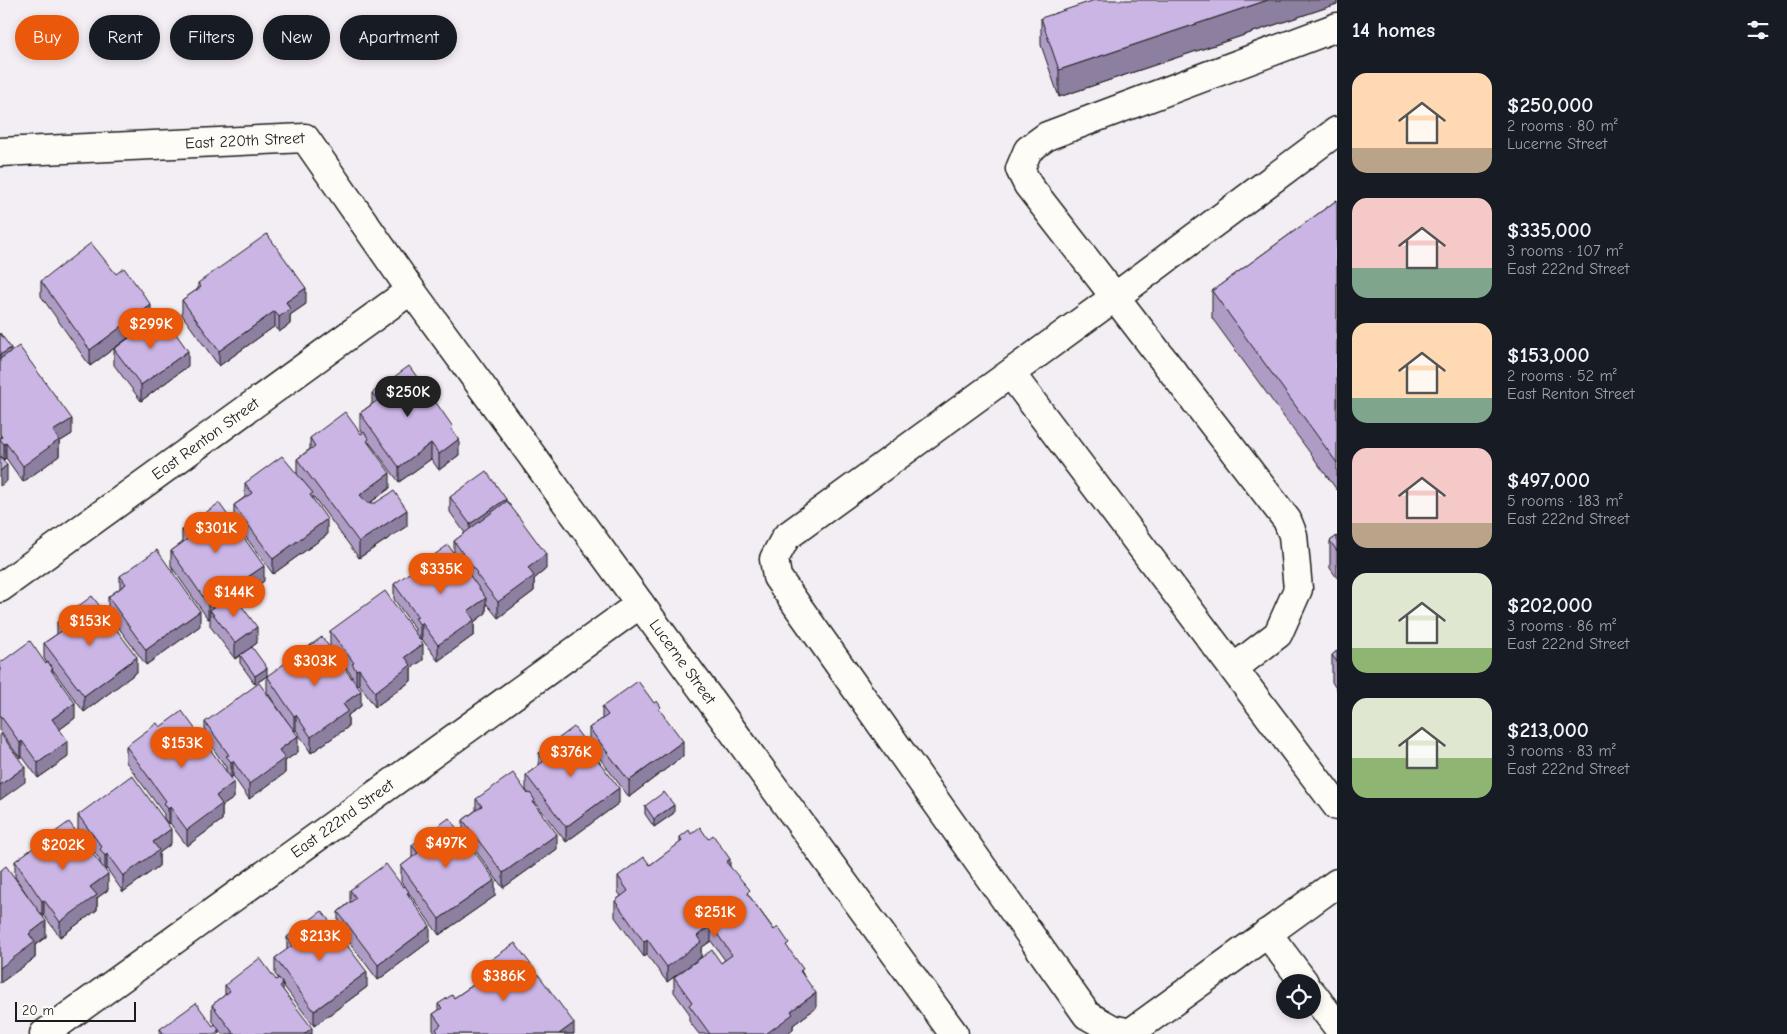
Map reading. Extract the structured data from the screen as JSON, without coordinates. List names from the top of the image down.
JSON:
{
  "streets": {
    "street": [
      "East 220th Street",
      "East Renton Street",
      "Lucerne Street",
      "East 222nd Street"
    ]
  },
  "crossings": [
    ["East 220th Street", "East Renton Street"],
    ["East 220th Street", "Lucerne Street"],
    ["East Renton Street", "Lucerne Street"],
    ["Lucerne Street", "East 222nd Street"]
  ],
  "scale_bar": "20 m",
  "page": {
    "heading": "14 homes",
    "chip": [
      "Buy",
      "Rent",
      "Filters",
      "New",
      "Apartment"
    ],
    "list": [
      {
        "name": "$250,000",
        "note": "2 rooms · 80 m² · Lucerne Street"
      },
      {
        "name": "$335,000",
        "note": "3 rooms · 107 m² · East 222nd Street"
      },
      {
        "name": "$153,000",
        "note": "2 rooms · 52 m² · East Renton Street"
      },
      {
        "name": "$497,000",
        "note": "5 rooms · 183 m² · East 222nd Street"
      },
      {
        "name": "$202,000",
        "note": "3 rooms · 86 m² · East 222nd Street"
      },
      {
        "name": "$213,000",
        "note": "3 rooms · 83 m² · East 222nd Street"
      }
    ],
    "price": [
      "$299K",
      "$250K",
      "$301K",
      "$335K",
      "$144K",
      "$153K",
      "$303K",
      "$153K",
      "$376K",
      "$497K",
      "$202K",
      "$251K",
      "$213K",
      "$386K"
    ],
    "scale": "20 m"
  }
}
